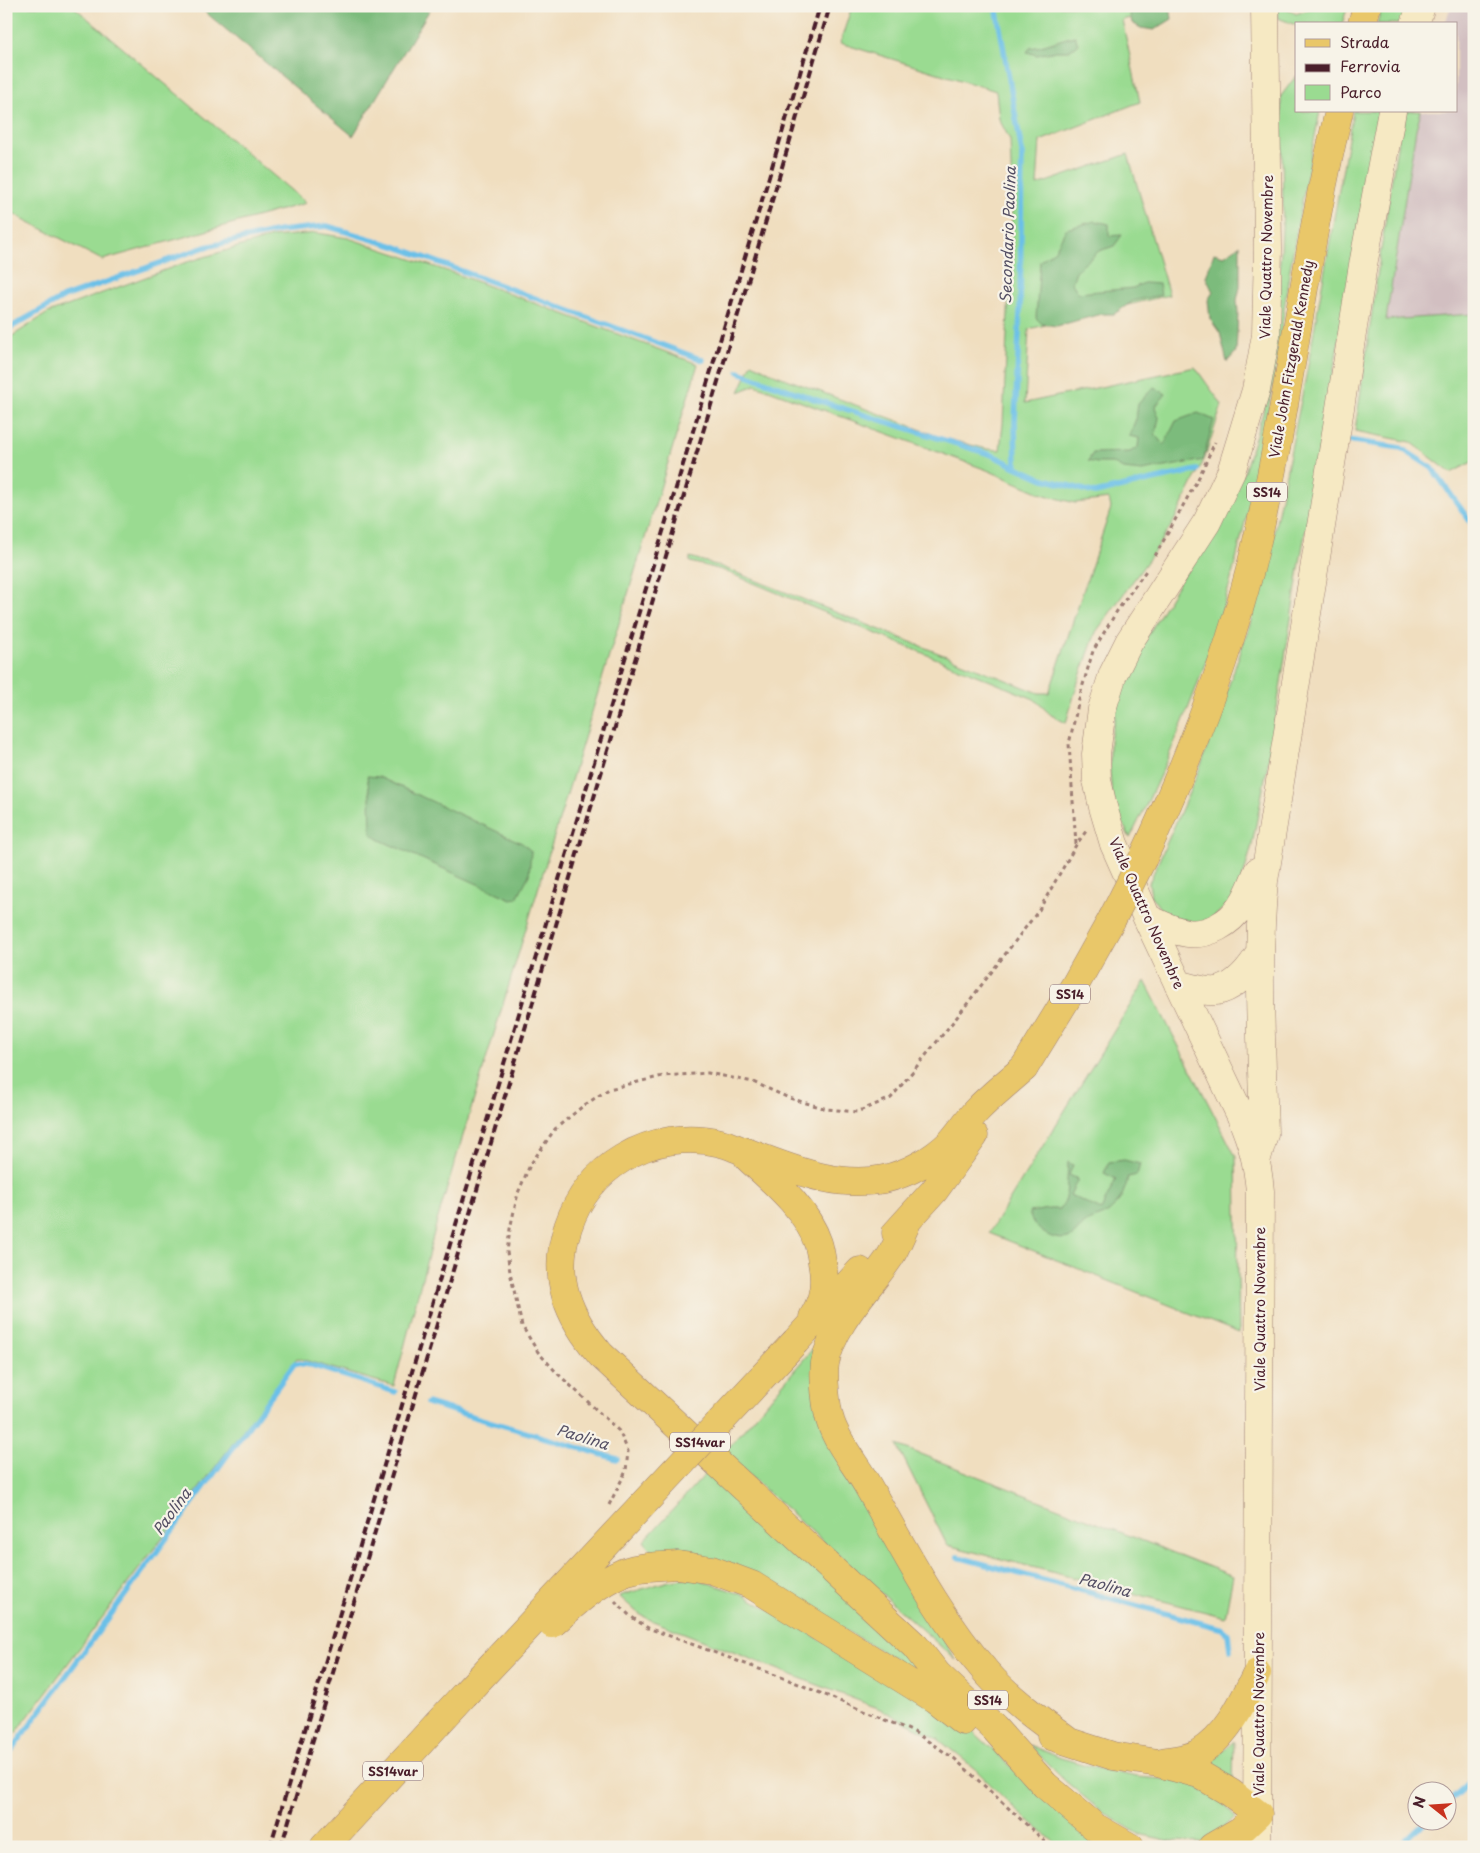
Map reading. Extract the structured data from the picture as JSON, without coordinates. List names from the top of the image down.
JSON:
{
  "streets": {
    "main road": [
      "Viale Quattro Novembre",
      "Viale John Fitzgerald Kennedy",
      "SS14",
      "SS14var"
    ]
  },
  "crossings": [
    ["Viale John Fitzgerald Kennedy", "SS14var"]
  ],
  "water": ["Secondario Paolina", "Paolina"],
  "legend": ["Strada", "Ferrovia", "Parco"],
  "north": "left"
}
